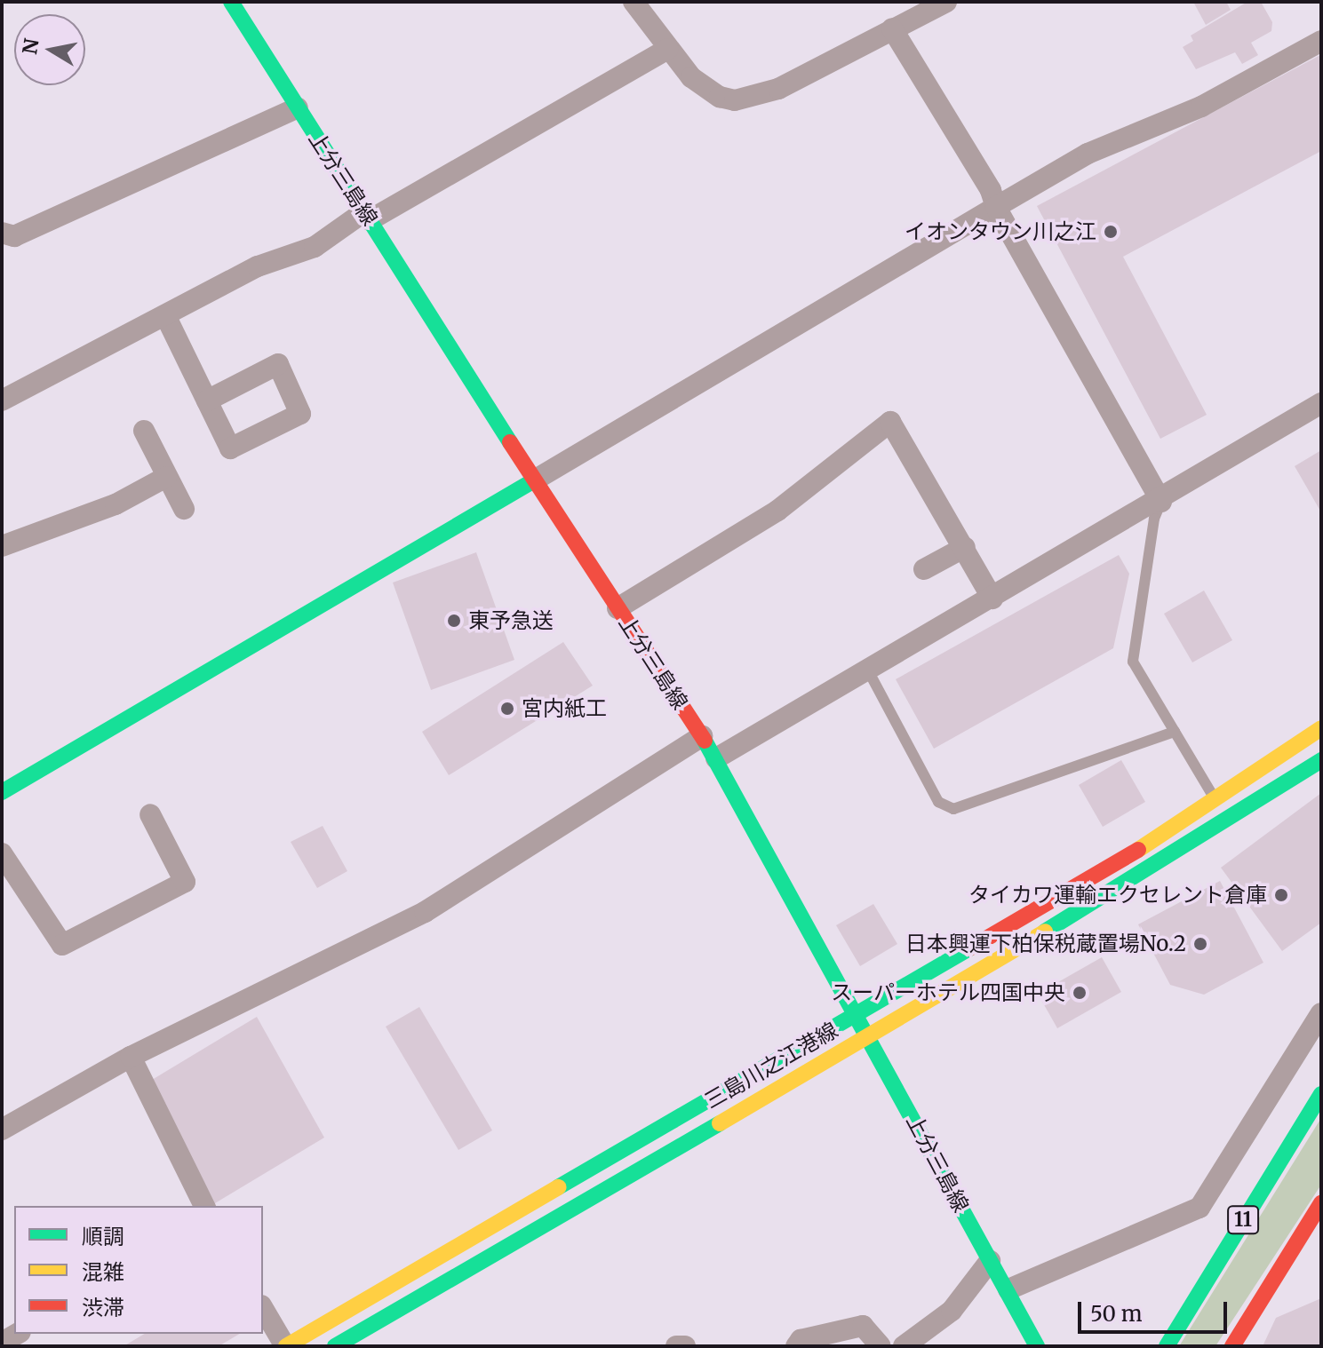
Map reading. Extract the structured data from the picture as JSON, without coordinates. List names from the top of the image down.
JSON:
{
  "streets": {
    "main road": ["上分三島線", "三島川之江港線", "11"]
  },
  "crossings": [
    ["上分三島線", "三島川之江港線"]
  ],
  "places": [
    "イオンタウン川之江",
    "東予急送",
    "宮内紙工",
    "タイカワ運輸エクセレント倉庫",
    "日本興運下柏保税蔵置場No.2",
    "スーパーホテル四国中央"
  ],
  "legend": ["順調", "混雑", "渋滞"],
  "scale_bar": "50 m",
  "north": "left"
}
